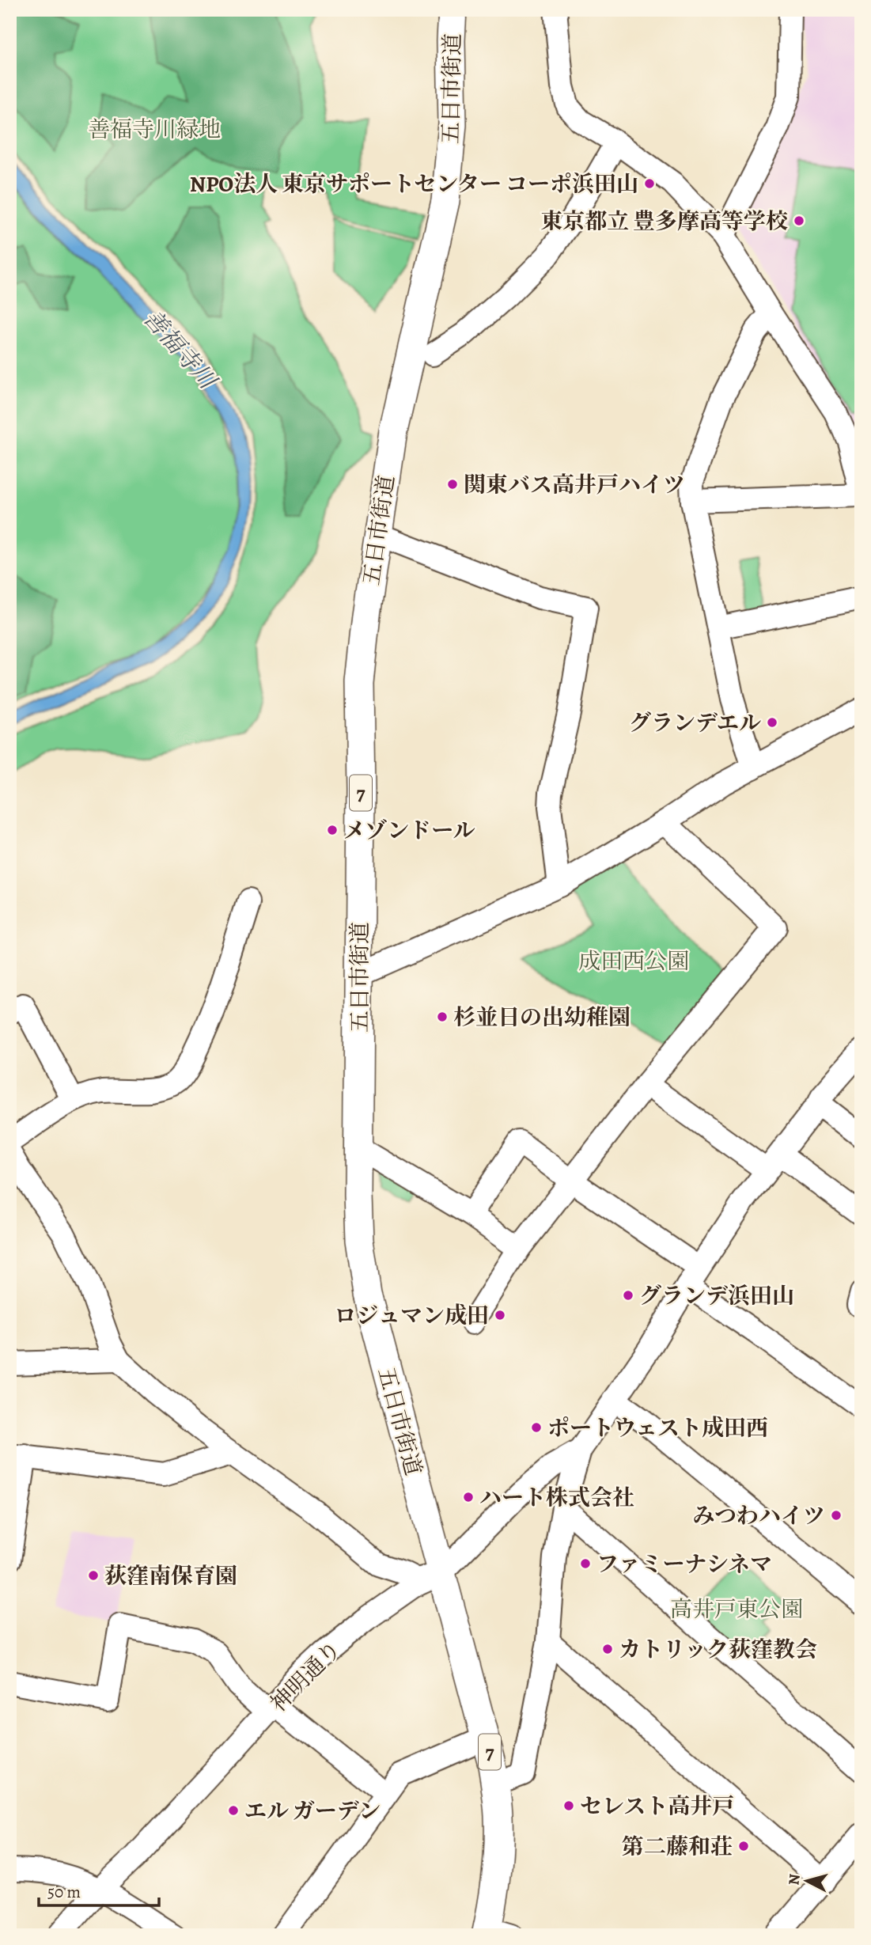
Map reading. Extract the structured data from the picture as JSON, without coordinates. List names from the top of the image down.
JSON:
{
  "streets": {
    "main road": ["五日市街道", "7"],
    "street": ["神明通り"]
  },
  "crossings": [
    ["五日市街道", "神明通り"]
  ],
  "water": ["善福寺川"],
  "parks": ["善福寺川緑地", "成田西公園", "高井戸東公園"],
  "places": [
    "NPO法人 東京サポートセンター コーポ浜田山",
    "東京都立 豊多摩高等学校",
    "関東バス高井戸ハイツ",
    "グランデエル",
    "メゾンドール",
    "杉並日の出幼稚園",
    "グランデ浜田山",
    "ロジュマン成田",
    "ポートウェスト成田西",
    "ハート株式会社",
    "みつわハイツ",
    "ファミーナシネマ",
    "荻窪南保育園",
    "カトリック荻窪教会",
    "セレスト高井戸",
    "エル ガーデン",
    "第二藤和荘"
  ],
  "scale_bar": "50 m",
  "north": "left"
}
